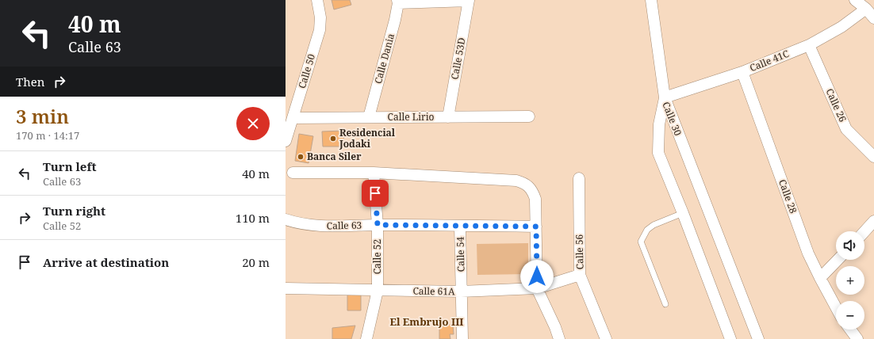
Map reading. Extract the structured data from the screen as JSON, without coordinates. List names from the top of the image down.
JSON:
{
  "streets": {
    "street": [
      "Calle Dania",
      "Calle 53D",
      "Calle 41C",
      "Calle 50",
      "Calle 26",
      "Calle Lirio",
      "Calle 30",
      "Calle 28",
      "Calle 63",
      "Calle 56",
      "Calle 54",
      "Calle 52",
      "Calle 61A"
    ]
  },
  "crossings": [
    ["Calle Dania", "Calle Lirio"],
    ["Calle 53D", "Calle Lirio"],
    ["Calle 41C", "Calle 26"],
    ["Calle 41C", "Calle 30"],
    ["Calle 41C", "Calle 28"],
    ["Calle 50", "Calle Lirio"],
    ["Calle 63", "Calle 54"],
    ["Calle 63", "Calle 52"],
    ["Calle 56", "Calle 61A"],
    ["Calle 54", "Calle 61A"],
    ["Calle 52", "Calle 61A"]
  ],
  "districts": ["El Embrujo III"],
  "places": ["Residencial Jodaki", "Banca Siler"],
  "page": {
    "turn": ["40 m", "Calle 63"],
    "then": "Then",
    "heading": ["3 min", "170 m · 14:17"],
    "list": [
      {
        "name": "Turn left",
        "note": "Calle 63",
        "value": "40 m"
      },
      {
        "name": "Turn right",
        "note": "Calle 52",
        "value": "110 m"
      },
      {
        "name": "Arrive at destination",
        "value": "20 m"
      }
    ],
    "map_buttons": ["+", "−"]
  }
}
